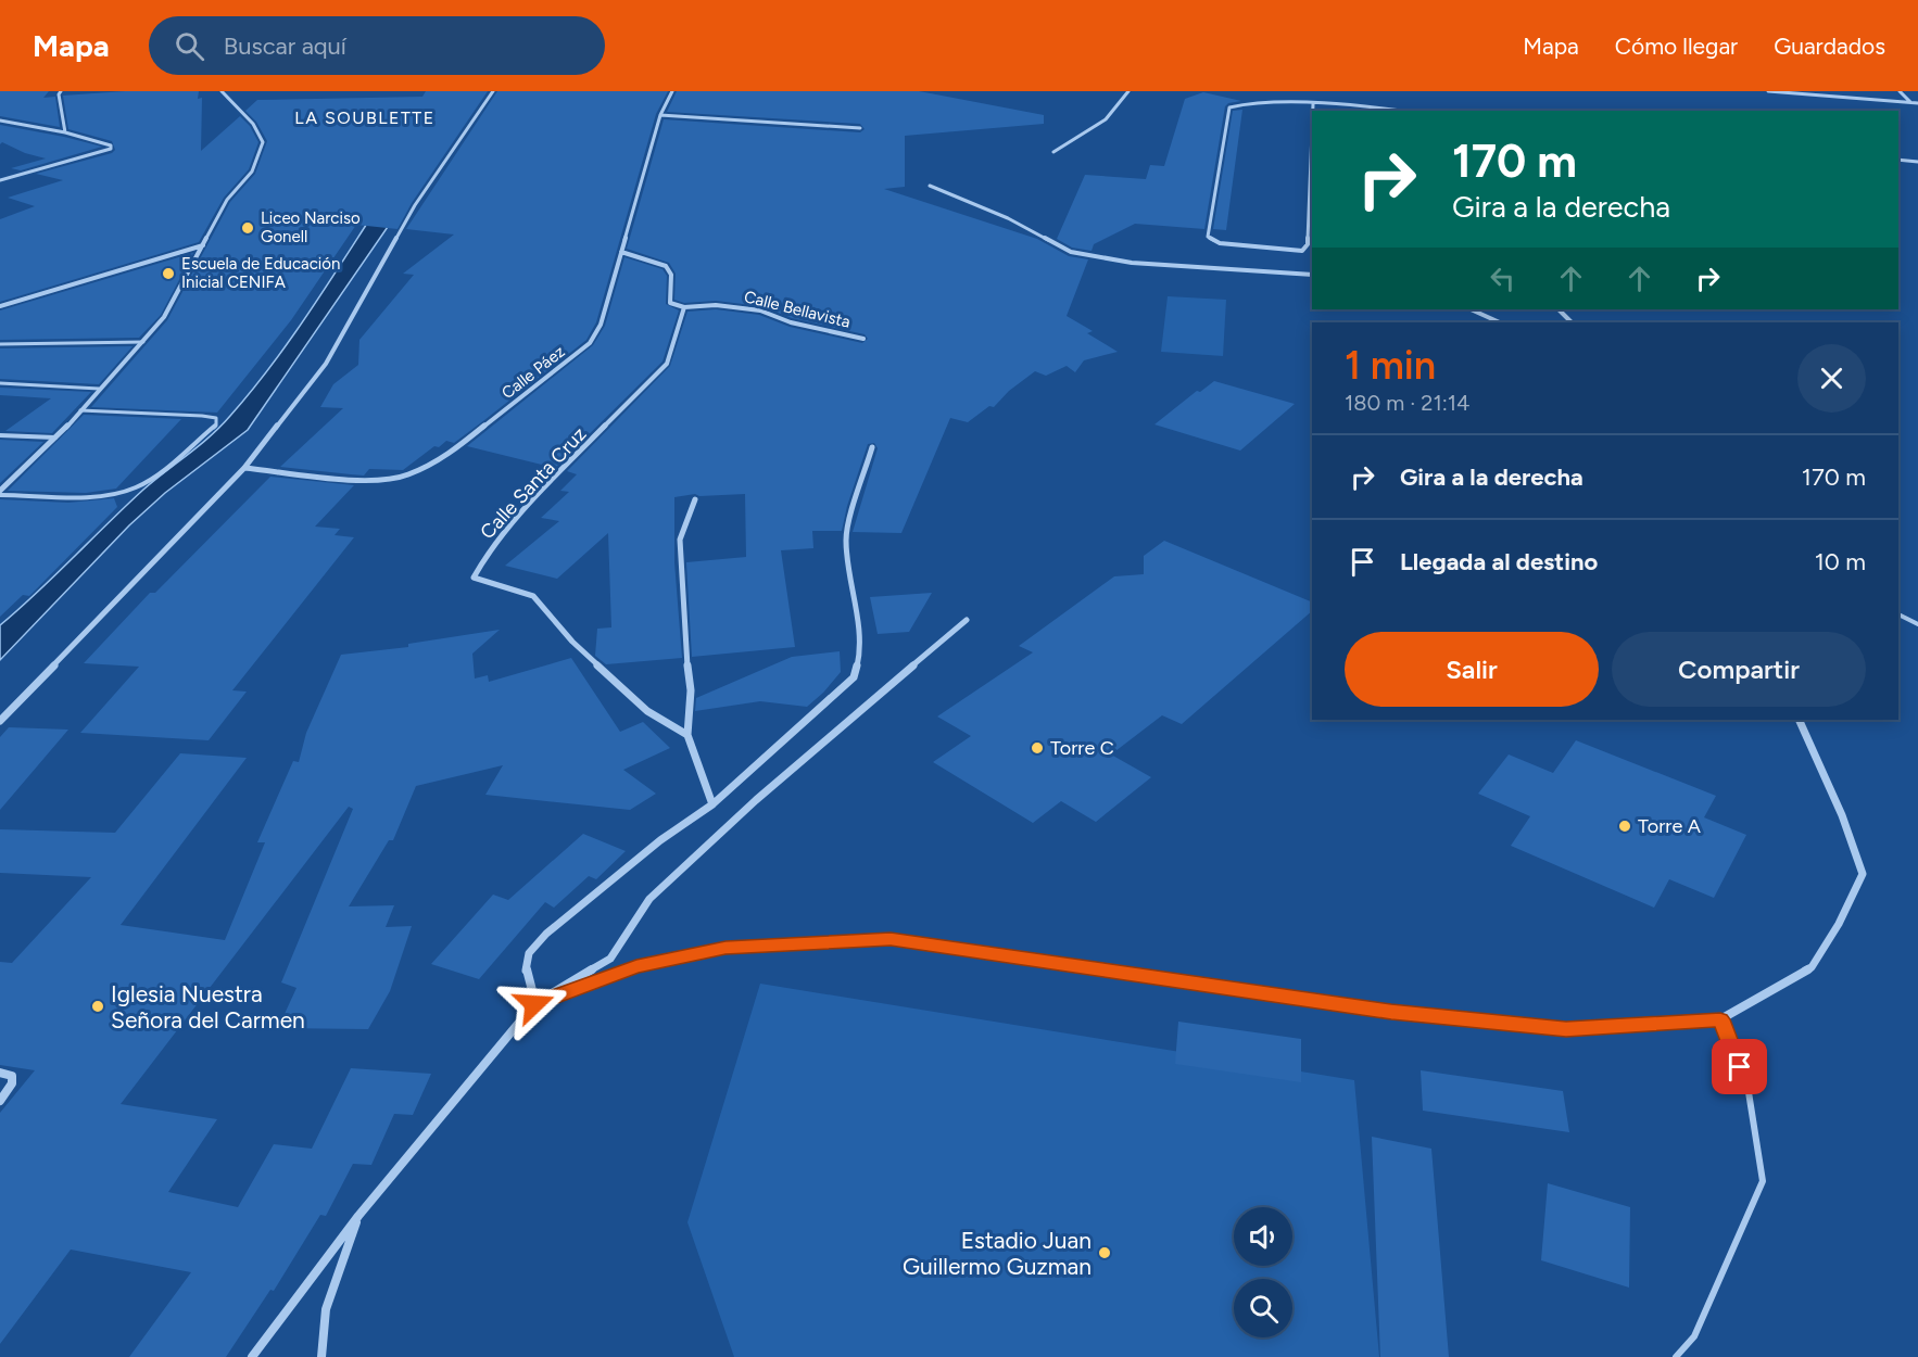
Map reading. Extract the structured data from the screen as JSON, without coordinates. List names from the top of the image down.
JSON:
{
  "streets": {
    "street": ["Calle Bellavista", "Calle Páez", "Calle Santa Cruz"]
  },
  "crossings": [
    ["Calle Bellavista", "Calle Santa Cruz"]
  ],
  "districts": ["LA SOUBLETTE"],
  "places": [
    "Liceo Narciso Gonell",
    "Escuela de Educación Inicial CENIFA",
    "Torre C",
    "Torre A",
    "Iglesia Nuestra Señora del Carmen",
    "Estadio Juan Guillermo Guzman"
  ],
  "page": {
    "header": "Mapa",
    "search": "Buscar aquí",
    "nav": ["Mapa", "Cómo llegar", "Guardados"],
    "turn": ["170 m", "Gira a la derecha"],
    "heading": ["1 min", "180 m · 21:14"],
    "list": [
      {
        "name": "Gira a la derecha",
        "value": "170 m"
      },
      {
        "name": "Llegada al destino",
        "value": "10 m"
      }
    ],
    "buttons": ["Salir", "Compartir"]
  }
}
